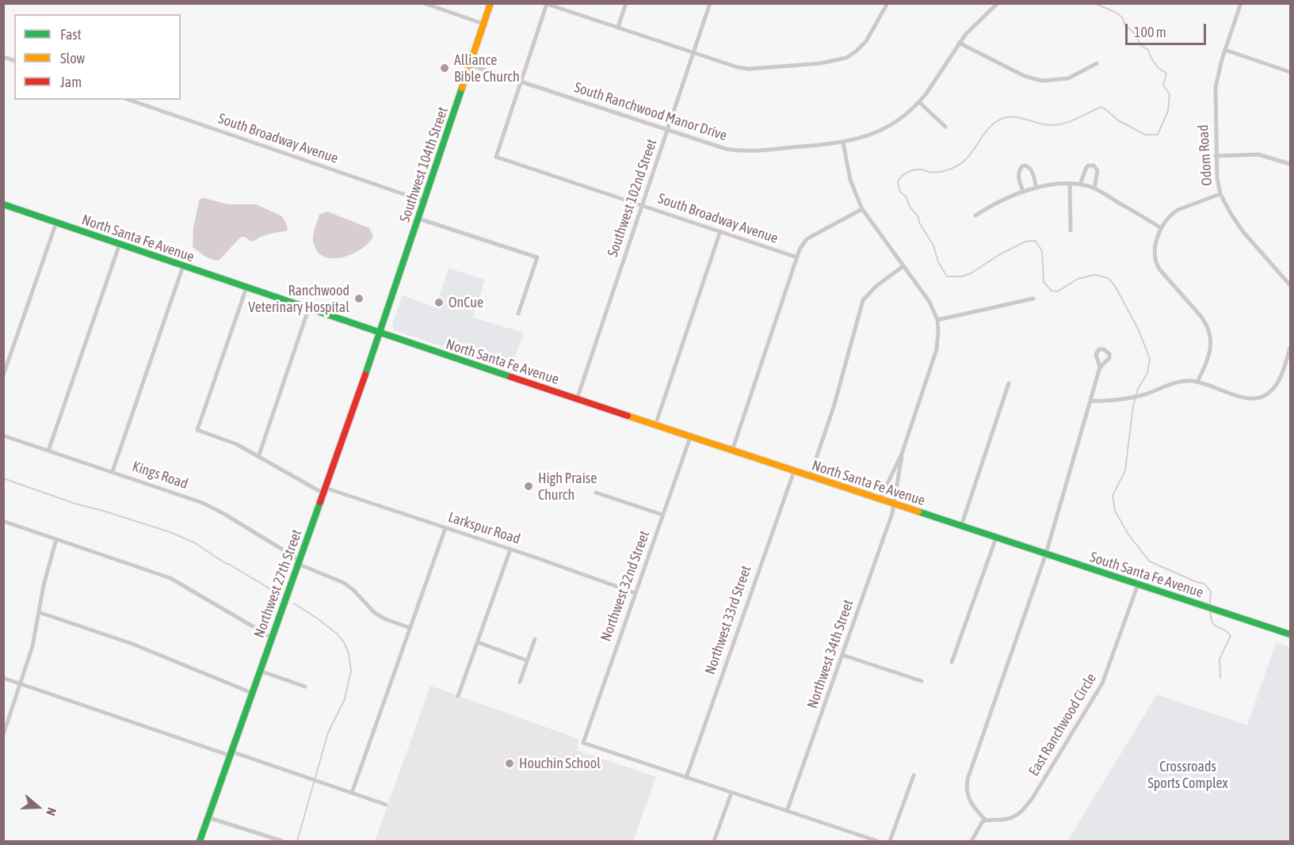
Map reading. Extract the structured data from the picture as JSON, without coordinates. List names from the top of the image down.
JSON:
{
  "streets": {
    "main road": [
      "Southwest 104th Street",
      "North Santa Fe Avenue",
      "South Santa Fe Avenue",
      "Northwest 27th Street"
    ],
    "street": [
      "South Ranchwood Manor Drive",
      "South Broadway Avenue",
      "Odom Road",
      "Southwest 102nd Street",
      "Kings Road",
      "Larkspur Road",
      "Northwest 32nd Street",
      "Northwest 33rd Street",
      "Northwest 34th Street",
      "East Ranchwood Circle"
    ]
  },
  "crossings": [
    ["South Ranchwood Manor Drive", "South Broadway Avenue"],
    ["South Ranchwood Manor Drive", "Southwest 104th Street"],
    ["South Ranchwood Manor Drive", "Southwest 102nd Street"],
    ["South Broadway Avenue", "Southwest 104th Street"],
    ["South Broadway Avenue", "Southwest 102nd Street"],
    ["Southwest 104th Street", "North Santa Fe Avenue"],
    ["Southwest 104th Street", "Northwest 27th Street"],
    ["Southwest 102nd Street", "North Santa Fe Avenue"],
    ["North Santa Fe Avenue", "Larkspur Road"],
    ["North Santa Fe Avenue", "South Santa Fe Avenue"],
    ["North Santa Fe Avenue", "Northwest 27th Street"],
    ["North Santa Fe Avenue", "Northwest 32nd Street"],
    ["North Santa Fe Avenue", "Northwest 33rd Street"],
    ["North Santa Fe Avenue", "Northwest 34th Street"],
    ["Kings Road", "Northwest 27th Street"],
    ["Larkspur Road", "Northwest 27th Street"],
    ["Larkspur Road", "Northwest 32nd Street"],
    ["South Santa Fe Avenue", "East Ranchwood Circle"],
    ["Northwest 32nd Street", "Northwest 33rd Street"]
  ],
  "parks": ["Crossroads Sports Complex"],
  "places": [
    "Alliance Bible Church",
    "Ranchwood Veterinary Hospital",
    "OnCue",
    "High Praise Church",
    "Houchin School"
  ],
  "legend": ["Fast", "Slow", "Jam"],
  "scale_bar": "100 m",
  "north": "right"
}
